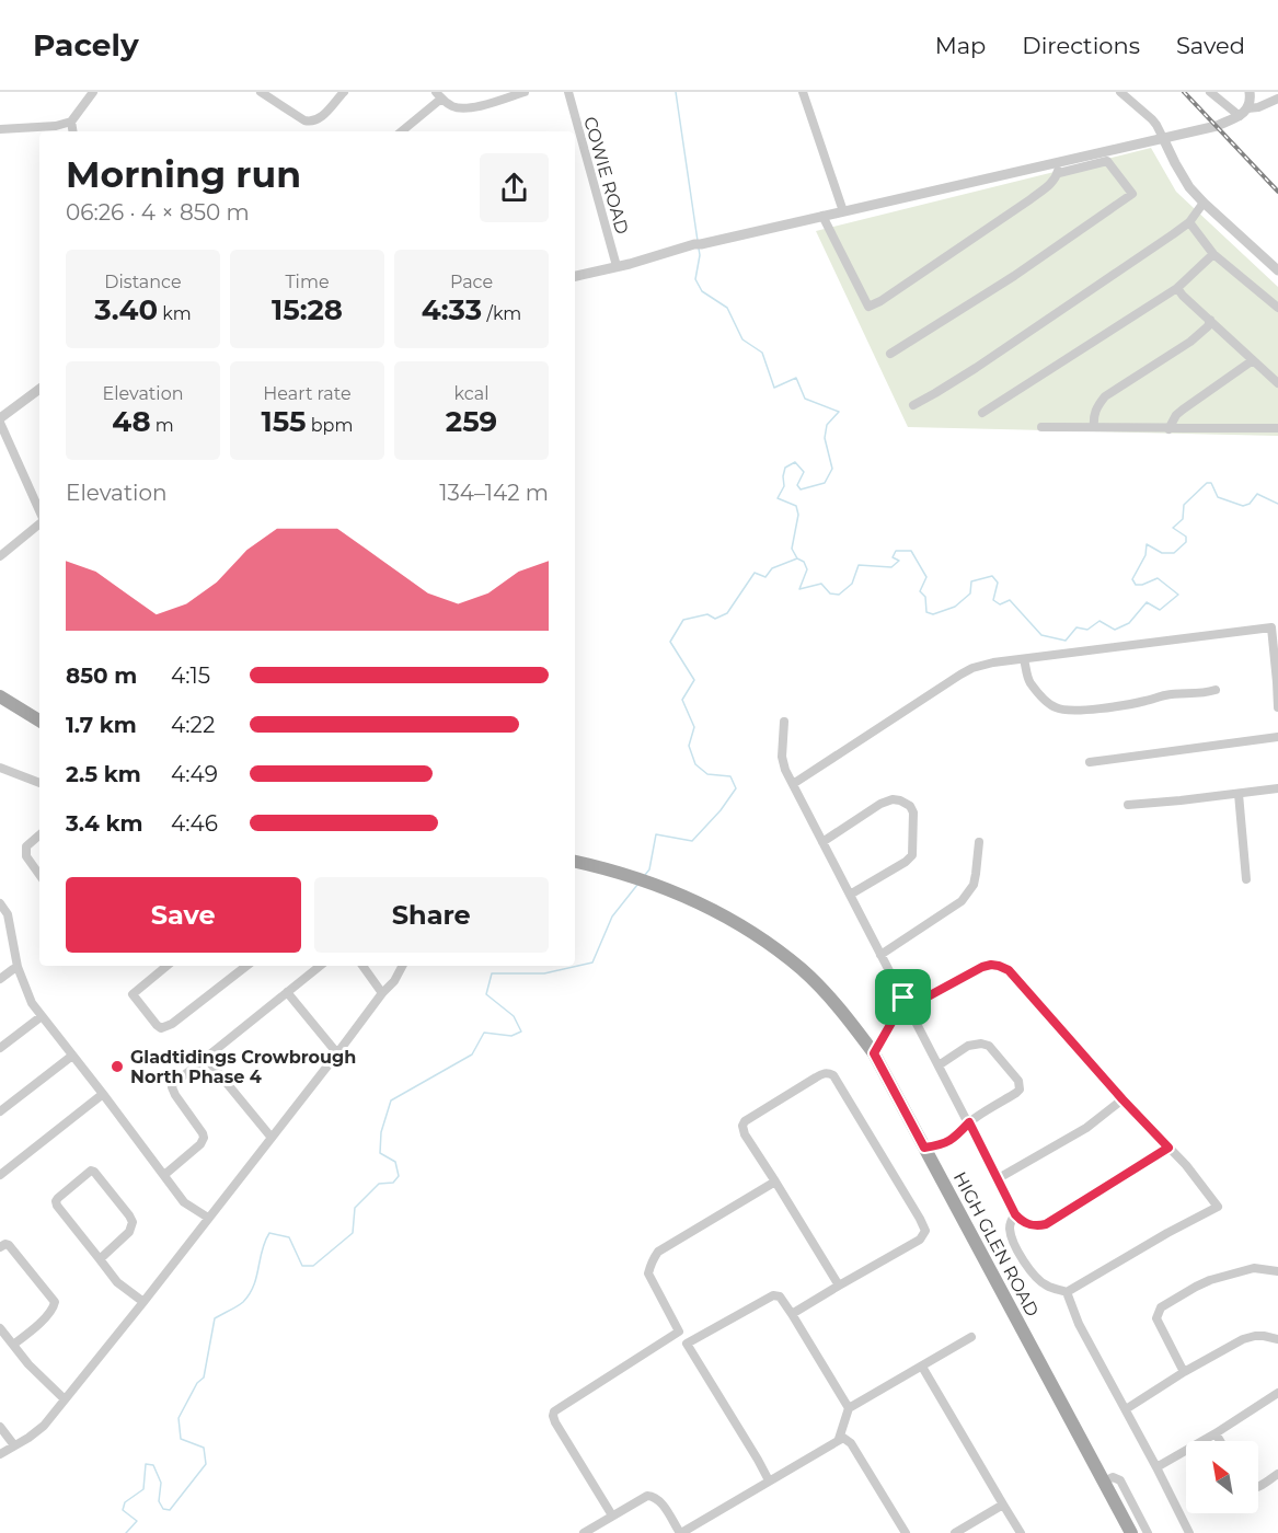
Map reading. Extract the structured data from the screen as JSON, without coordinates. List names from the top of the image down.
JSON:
{
  "streets": {
    "main road": ["HIGH GLEN ROAD"],
    "street": ["COWIE ROAD"]
  },
  "places": ["Gladtidings Crowbrough North Phase 4"],
  "north": "top left",
  "page": {
    "header": "Pacely",
    "nav": ["Map", "Directions", "Saved"],
    "heading": ["Morning run", "06:26 · 4 × 850 m"],
    "stats": [
      ["Distance", "3.40 km"],
      ["Time", "15:28"],
      ["Pace", "4:33 /km"],
      ["Elevation", "48 m"],
      ["Heart rate", "155 bpm"],
      ["kcal", "259"]
    ],
    "chart": ["Elevation", "134–142 m"],
    "list": [
      {
        "name": "850 m",
        "note": "4:15"
      },
      {
        "name": "1.7 km",
        "note": "4:22"
      },
      {
        "name": "2.5 km",
        "note": "4:49"
      },
      {
        "name": "3.4 km",
        "note": "4:46"
      }
    ],
    "buttons": ["Save", "Share"]
  }
}
